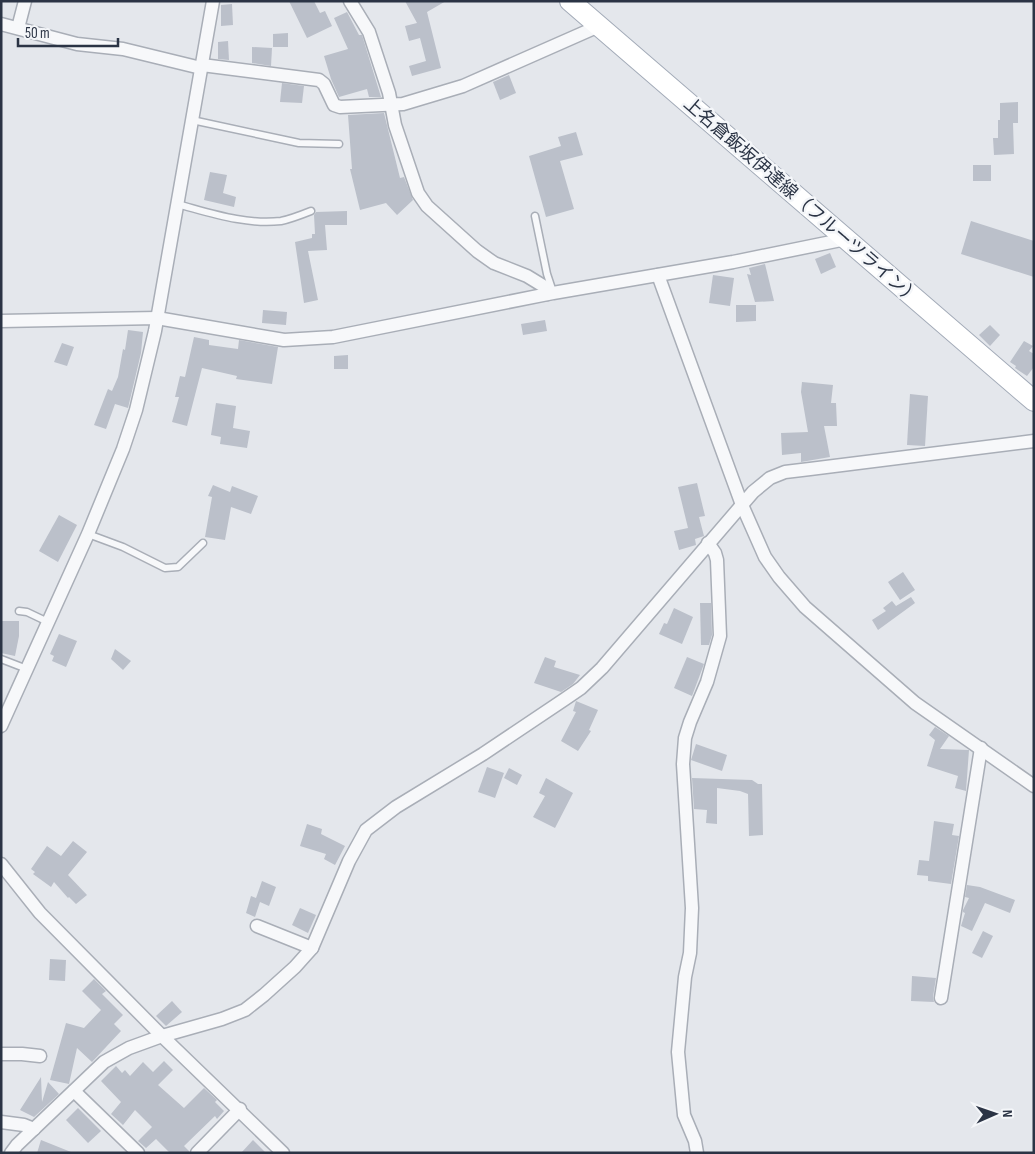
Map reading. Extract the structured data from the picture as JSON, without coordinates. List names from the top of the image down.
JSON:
{
  "streets": {
    "main road": ["上名倉飯坂伊達線（フルーツライン）"]
  },
  "scale_bar": "50 m",
  "north": "right"
}
